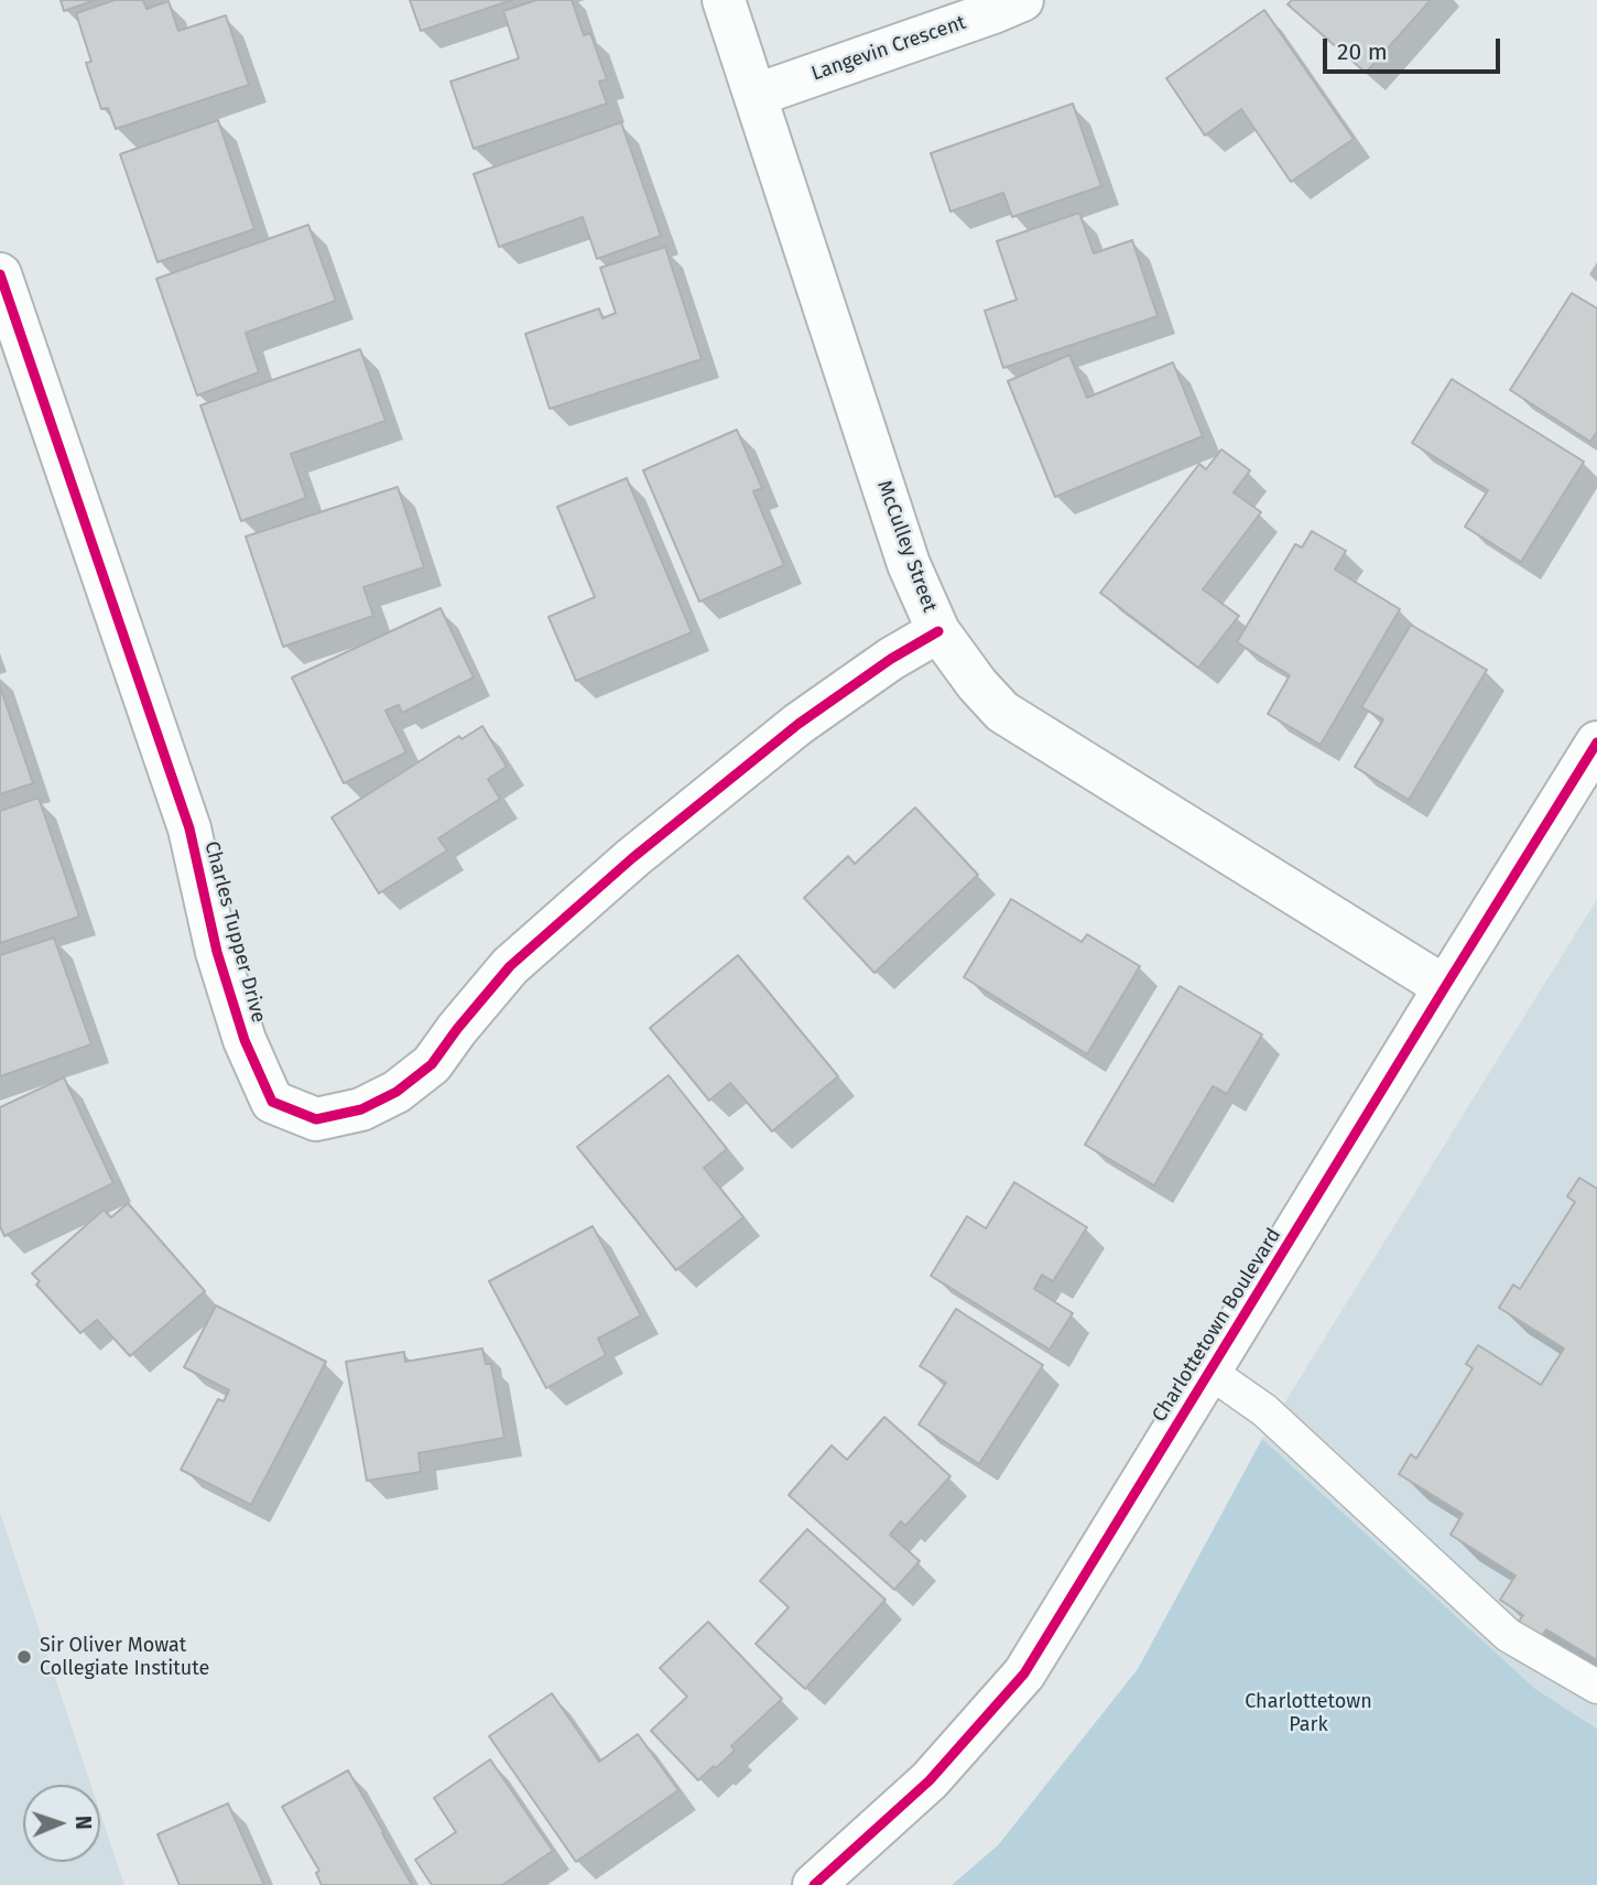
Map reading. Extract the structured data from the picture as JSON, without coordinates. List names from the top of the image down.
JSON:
{
  "streets": {
    "street": [
      "Langevin Crescent",
      "McCulley Street",
      "Charles Tupper Drive",
      "Charlottetown Boulevard"
    ]
  },
  "crossings": [
    ["Langevin Crescent", "McCulley Street"],
    ["McCulley Street", "Charles Tupper Drive"],
    ["McCulley Street", "Charlottetown Boulevard"]
  ],
  "parks": ["Charlottetown Park"],
  "places": ["Sir Oliver Mowat Collegiate Institute"],
  "scale_bar": "20 m",
  "north": "right"
}
